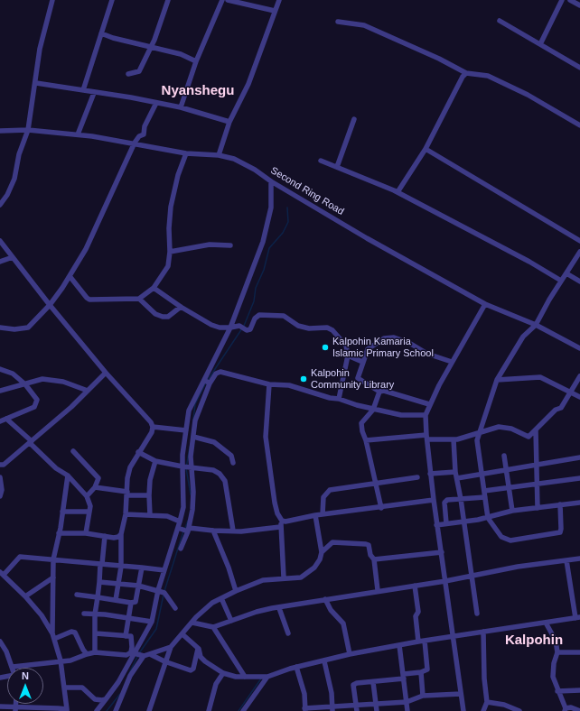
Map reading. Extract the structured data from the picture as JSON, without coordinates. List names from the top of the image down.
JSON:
{
  "streets": {
    "street": ["Second Ring Road"]
  },
  "districts": ["Nyanshegu", "Kalpohin"],
  "places": ["Kalpohin Kamaria Islamic Primary School", "Kalpohin Community Library"],
  "north": "top"
}
